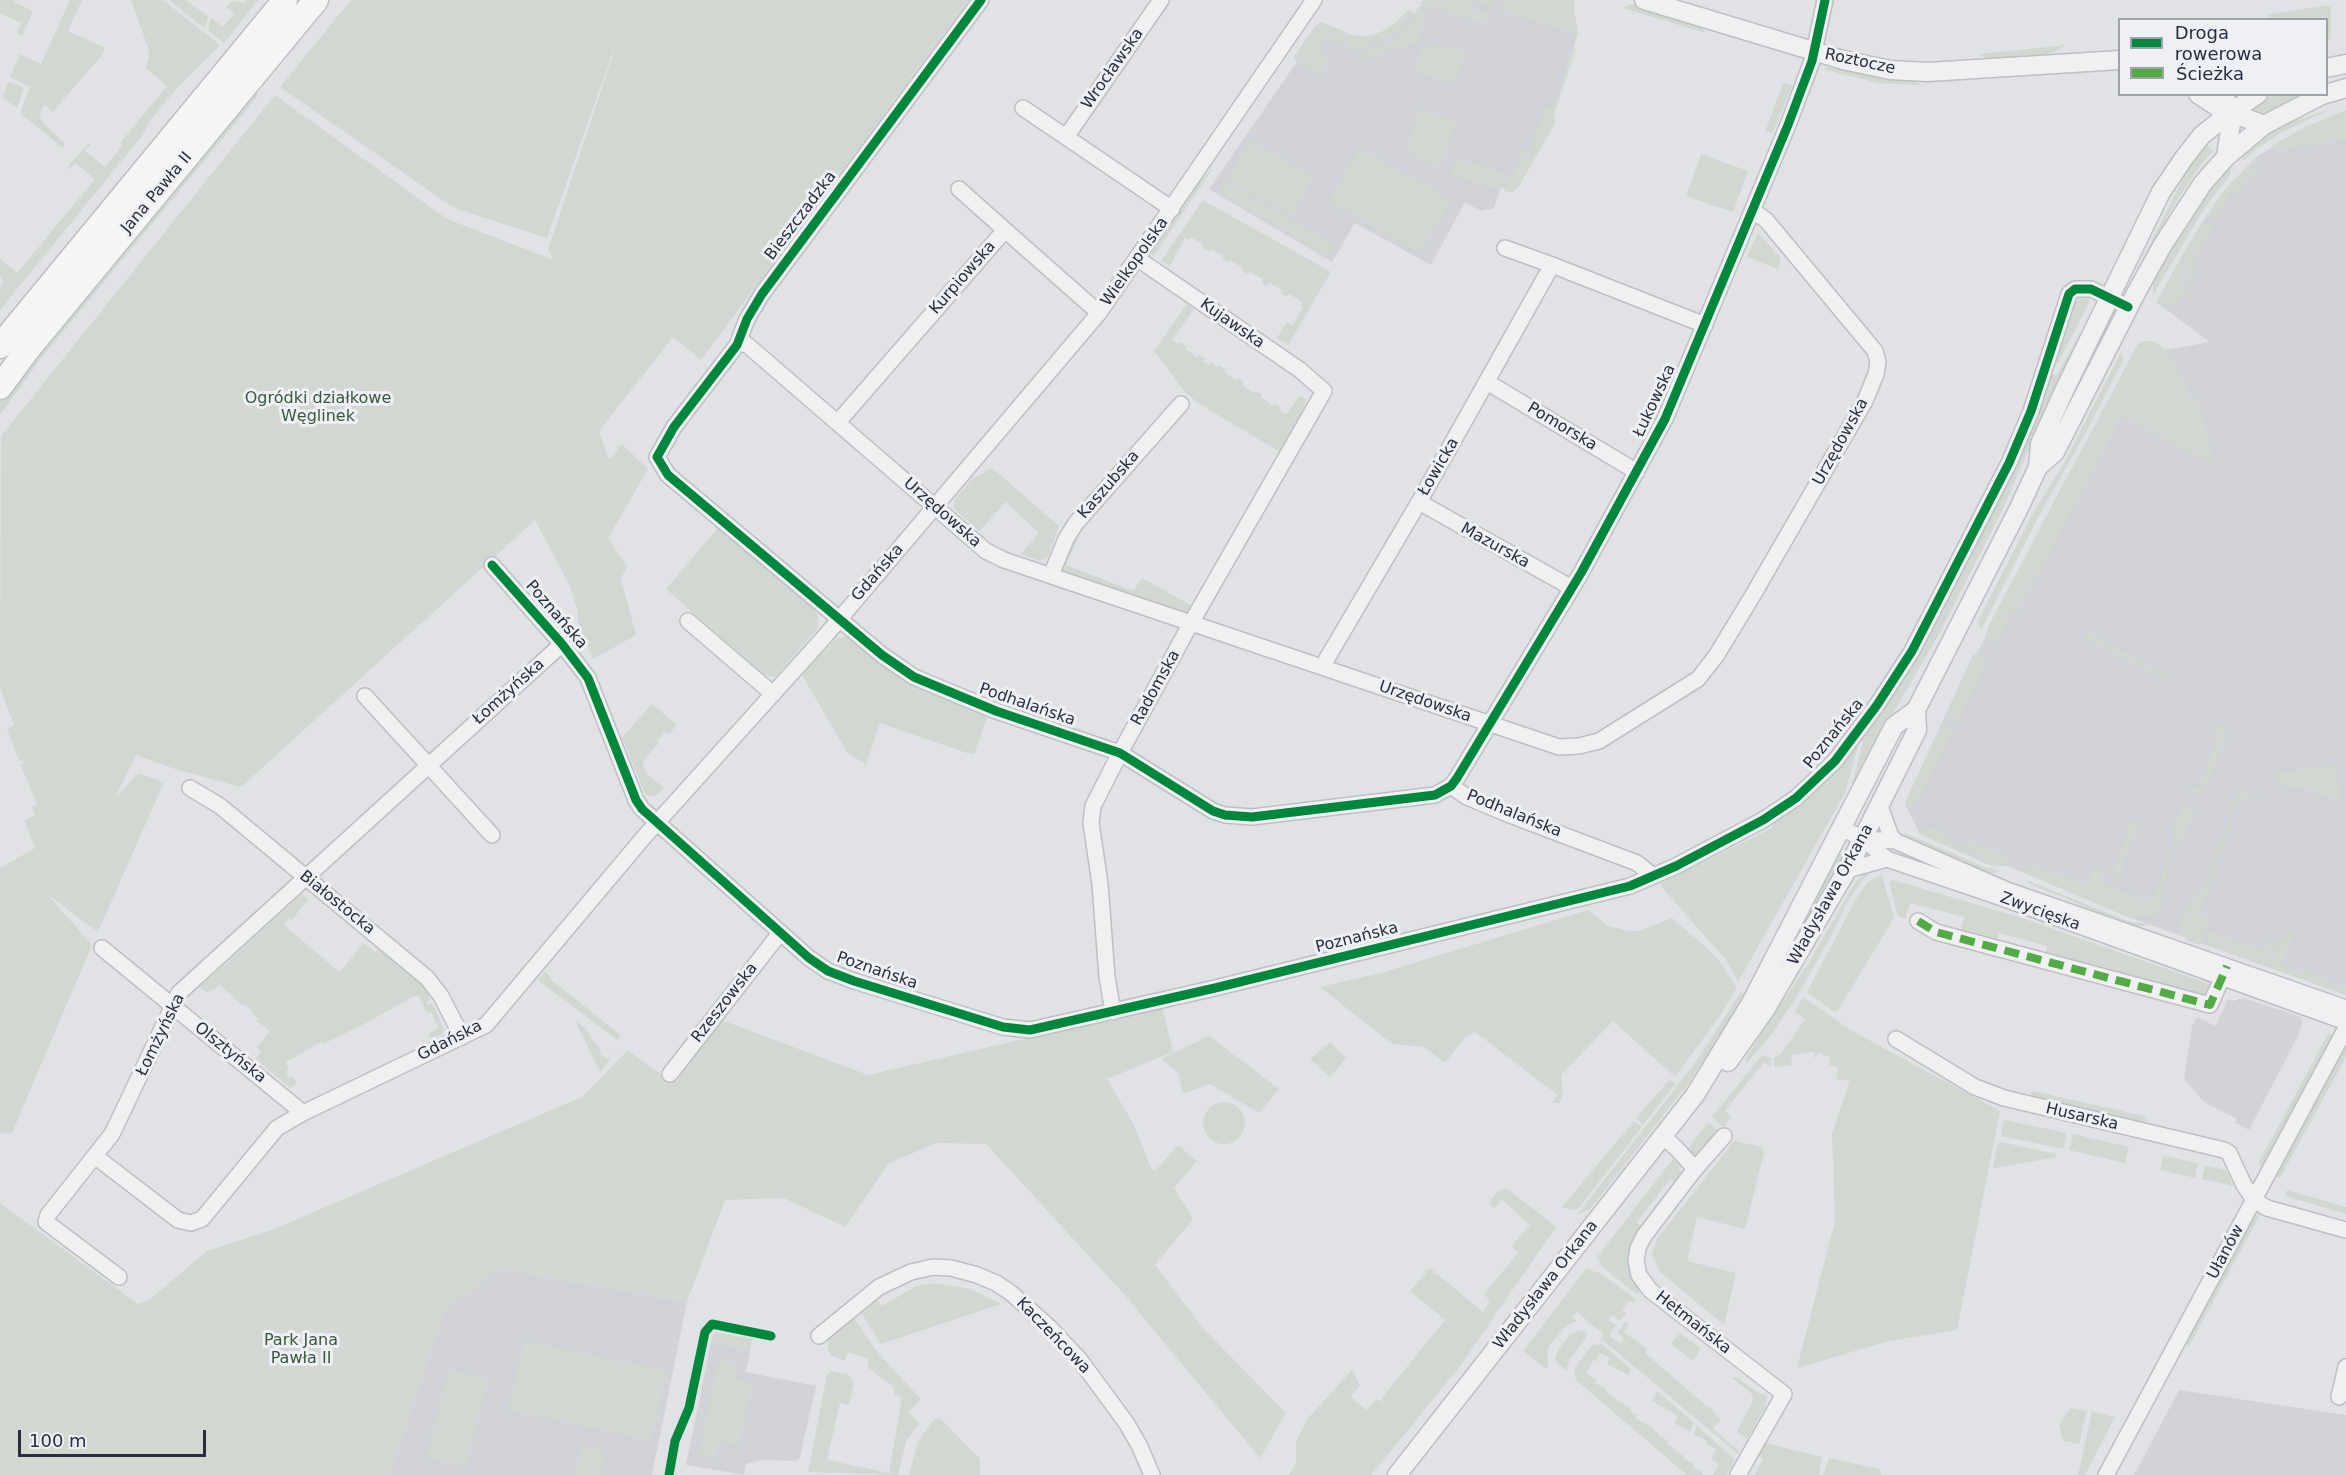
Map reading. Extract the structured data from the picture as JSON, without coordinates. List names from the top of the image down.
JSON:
{
  "streets": {
    "main road": ["Jana Pawła II"],
    "street": [
      "Roztocze",
      "Wrocławska",
      "Bieszczadzka",
      "Wielkopolska",
      "Kurpiowska",
      "Kujawska",
      "Łukowska",
      "Pomorska",
      "Urzędowska",
      "Łowicka",
      "Kaszubska",
      "Mazurska",
      "Gdańska",
      "Poznańska",
      "Radomska",
      "Łomżyńska",
      "Podhalańska",
      "Władysława Orkana",
      "Białostocka",
      "Zwycięska",
      "Rzeszowska",
      "Olsztyńska",
      "Husarska",
      "Ułanów",
      "Hetmańska",
      "Kaczeńcowa"
    ]
  },
  "crossings": [
    ["Roztocze", "Łukowska"],
    ["Bieszczadzka", "Urzędowska"],
    ["Bieszczadzka", "Podhalańska"],
    ["Wielkopolska", "Kurpiowska"],
    ["Wielkopolska", "Kujawska"],
    ["Wielkopolska", "Urzędowska"],
    ["Wielkopolska", "Gdańska"],
    ["Kurpiowska", "Urzędowska"],
    ["Kujawska", "Radomska"],
    ["Łukowska", "Pomorska"],
    ["Łukowska", "Urzędowska"],
    ["Łukowska", "Mazurska"],
    ["Łukowska", "Podhalańska"],
    ["Pomorska", "Łowicka"],
    ["Urzędowska", "Łowicka"],
    ["Urzędowska", "Kaszubska"],
    ["Urzędowska", "Gdańska"],
    ["Urzędowska", "Radomska"],
    ["Łowicka", "Mazurska"],
    ["Gdańska", "Poznańska"],
    ["Gdańska", "Łomżyńska"],
    ["Gdańska", "Podhalańska"],
    ["Gdańska", "Białostocka"],
    ["Gdańska", "Olsztyńska"],
    ["Poznańska", "Radomska"],
    ["Poznańska", "Łomżyńska"],
    ["Poznańska", "Podhalańska"],
    ["Poznańska", "Władysława Orkana"],
    ["Poznańska", "Rzeszowska"],
    ["Radomska", "Podhalańska"],
    ["Łomżyńska", "Białostocka"],
    ["Łomżyńska", "Olsztyńska"],
    ["Władysława Orkana", "Zwycięska"],
    ["Husarska", "Ułanów"]
  ],
  "parks": ["Ogródki działkowe Węglinek", "Park Jana Pawła II"],
  "legend": ["Droga rowerowa", "Ścieżka"],
  "scale_bar": "100 m"
}
